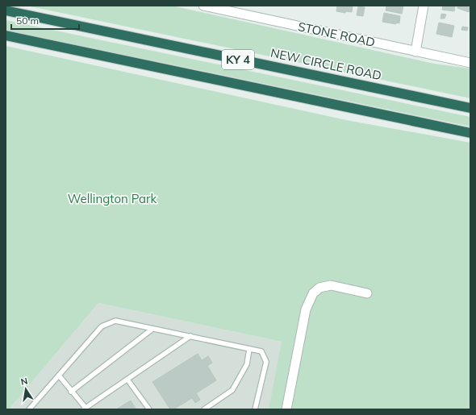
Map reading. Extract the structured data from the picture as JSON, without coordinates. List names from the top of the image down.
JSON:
{
  "streets": {
    "highway": ["KY 4", "NEW CIRCLE ROAD"],
    "street": ["STONE ROAD"]
  },
  "parks": ["Wellington Park"],
  "scale_bar": "50 m",
  "north": "top"
}
